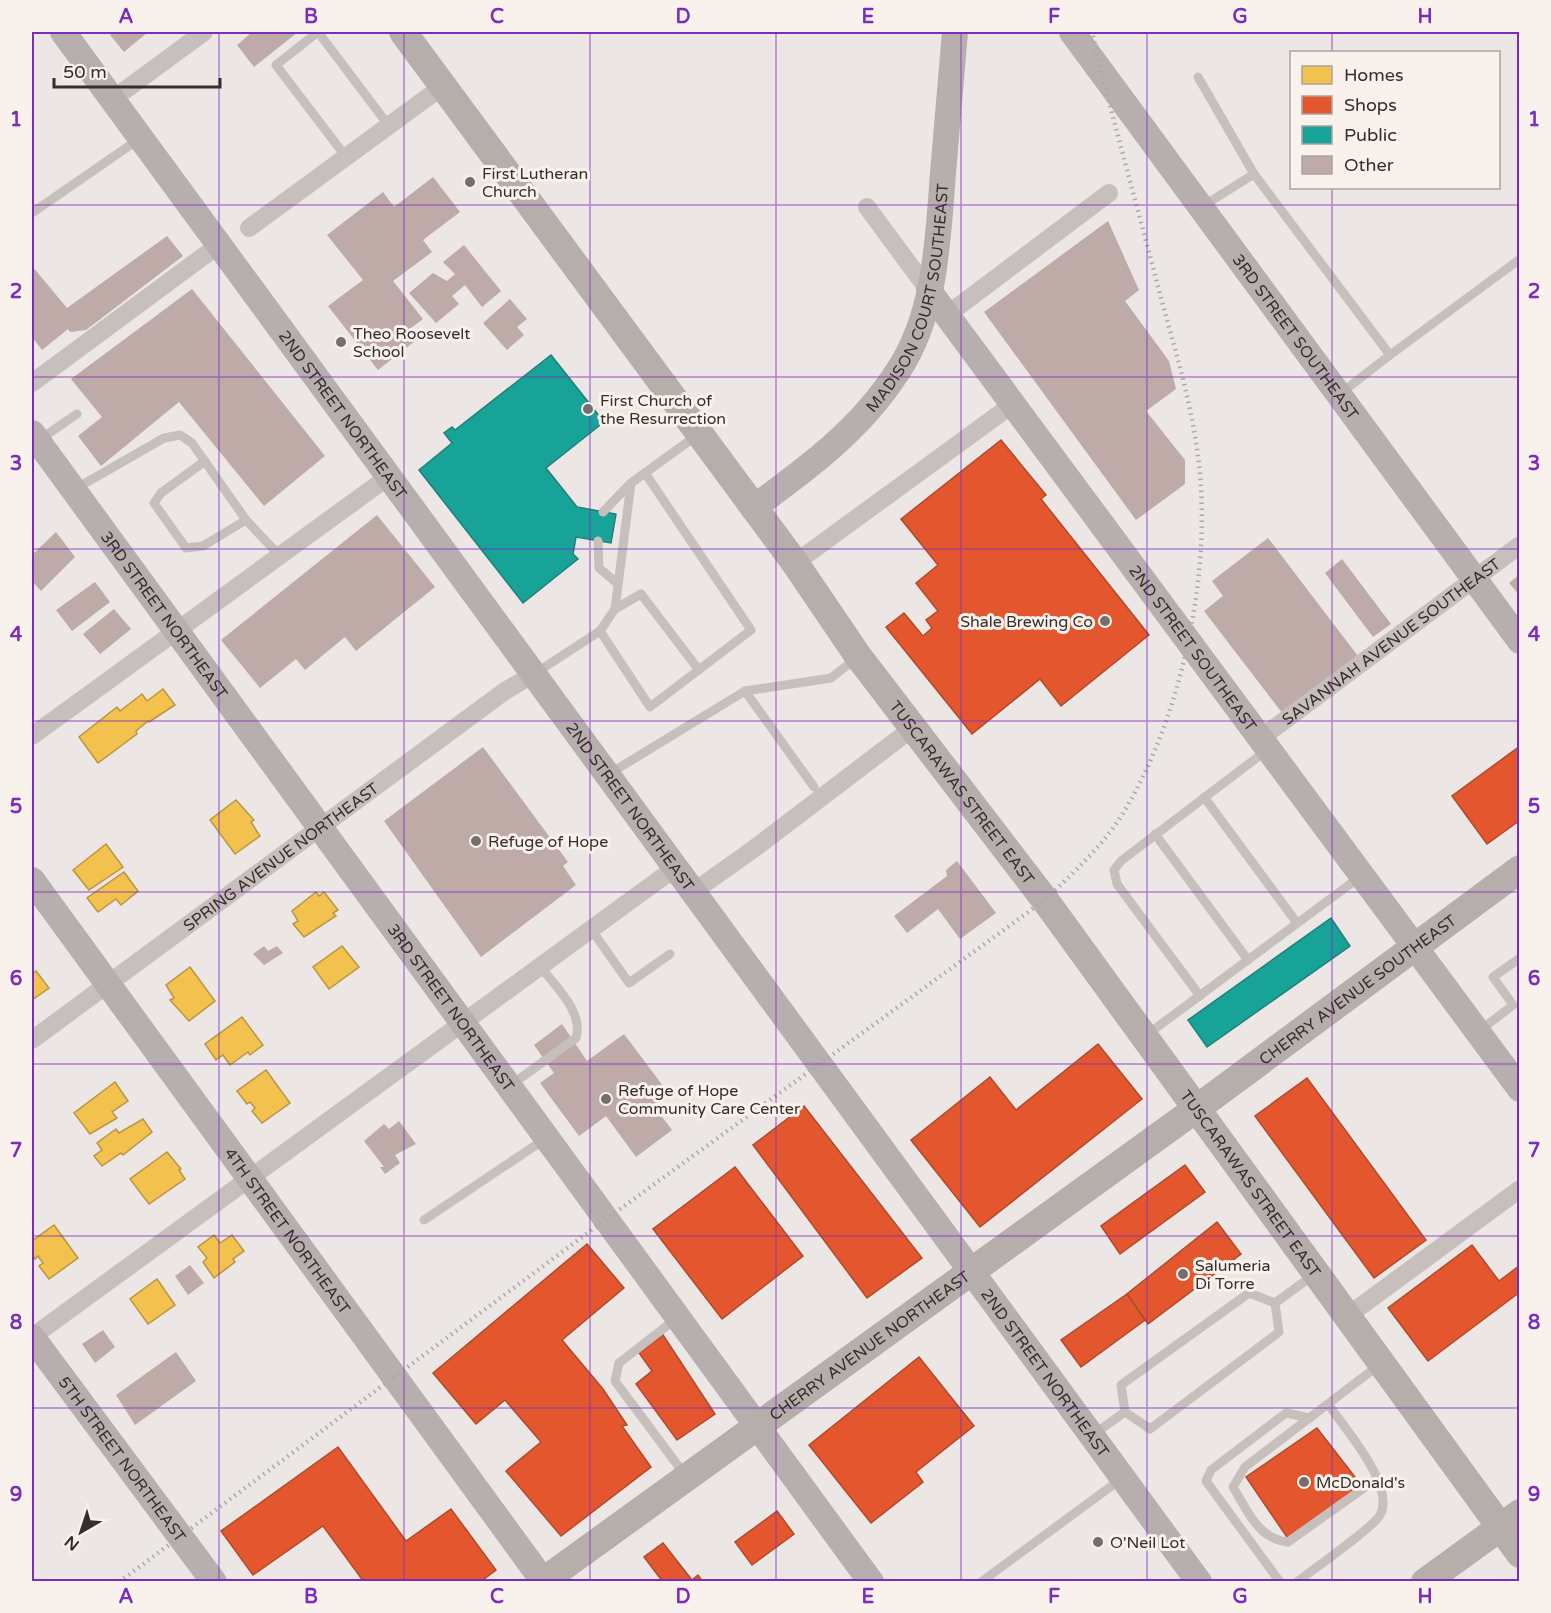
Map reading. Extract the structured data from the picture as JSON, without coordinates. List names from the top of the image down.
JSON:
{
  "streets": {
    "main road": ["TUSCARAWAS STREET EAST", "CHERRY AVENUE SOUTHEAST", "CHERRY AVENUE NORTHEAST"],
    "street": [
      "MADISON COURT SOUTHEAST",
      "3RD STREET SOUTHEAST",
      "2ND STREET NORTHEAST",
      "3RD STREET NORTHEAST",
      "SAVANNAH AVENUE SOUTHEAST",
      "2ND STREET SOUTHEAST",
      "SPRING AVENUE NORTHEAST",
      "4TH STREET NORTHEAST",
      "5TH STREET NORTHEAST"
    ]
  },
  "crossings": [
    ["MADISON COURT SOUTHEAST", "2ND STREET SOUTHEAST"],
    ["MADISON COURT SOUTHEAST", "TUSCARAWAS STREET EAST"],
    ["3RD STREET SOUTHEAST", "SAVANNAH AVENUE SOUTHEAST"],
    ["2ND STREET NORTHEAST", "SPRING AVENUE NORTHEAST"],
    ["2ND STREET NORTHEAST", "CHERRY AVENUE NORTHEAST"],
    ["3RD STREET NORTHEAST", "SPRING AVENUE NORTHEAST"],
    ["3RD STREET NORTHEAST", "CHERRY AVENUE NORTHEAST"],
    ["SAVANNAH AVENUE SOUTHEAST", "2ND STREET SOUTHEAST"],
    ["2ND STREET SOUTHEAST", "CHERRY AVENUE SOUTHEAST"],
    ["TUSCARAWAS STREET EAST", "CHERRY AVENUE SOUTHEAST"],
    ["TUSCARAWAS STREET EAST", "CHERRY AVENUE NORTHEAST"],
    ["SPRING AVENUE NORTHEAST", "4TH STREET NORTHEAST"],
    ["CHERRY AVENUE SOUTHEAST", "CHERRY AVENUE NORTHEAST"],
    ["4TH STREET NORTHEAST", "CHERRY AVENUE NORTHEAST"]
  ],
  "places": [
    "First Lutheran Church",
    "Theo Roosevelt School",
    "First Church of the Resurrection",
    "Shale Brewing Co",
    "Refuge of Hope",
    "Refuge of Hope Community Care Center",
    "Salumeria Di Torre",
    "McDonald's",
    "O'Neil Lot"
  ],
  "legend": [
    "Homes",
    "Shops",
    "Public",
    "Other"
  ],
  "scale_bar": "50 m",
  "north": "bottom left",
  "grid": {
    "columns": [
      "A",
      "B",
      "C",
      "D",
      "E",
      "F",
      "G",
      "H"
    ],
    "rows": [
      "1",
      "2",
      "3",
      "4",
      "5",
      "6",
      "7",
      "8",
      "9"
    ]
  }
}
